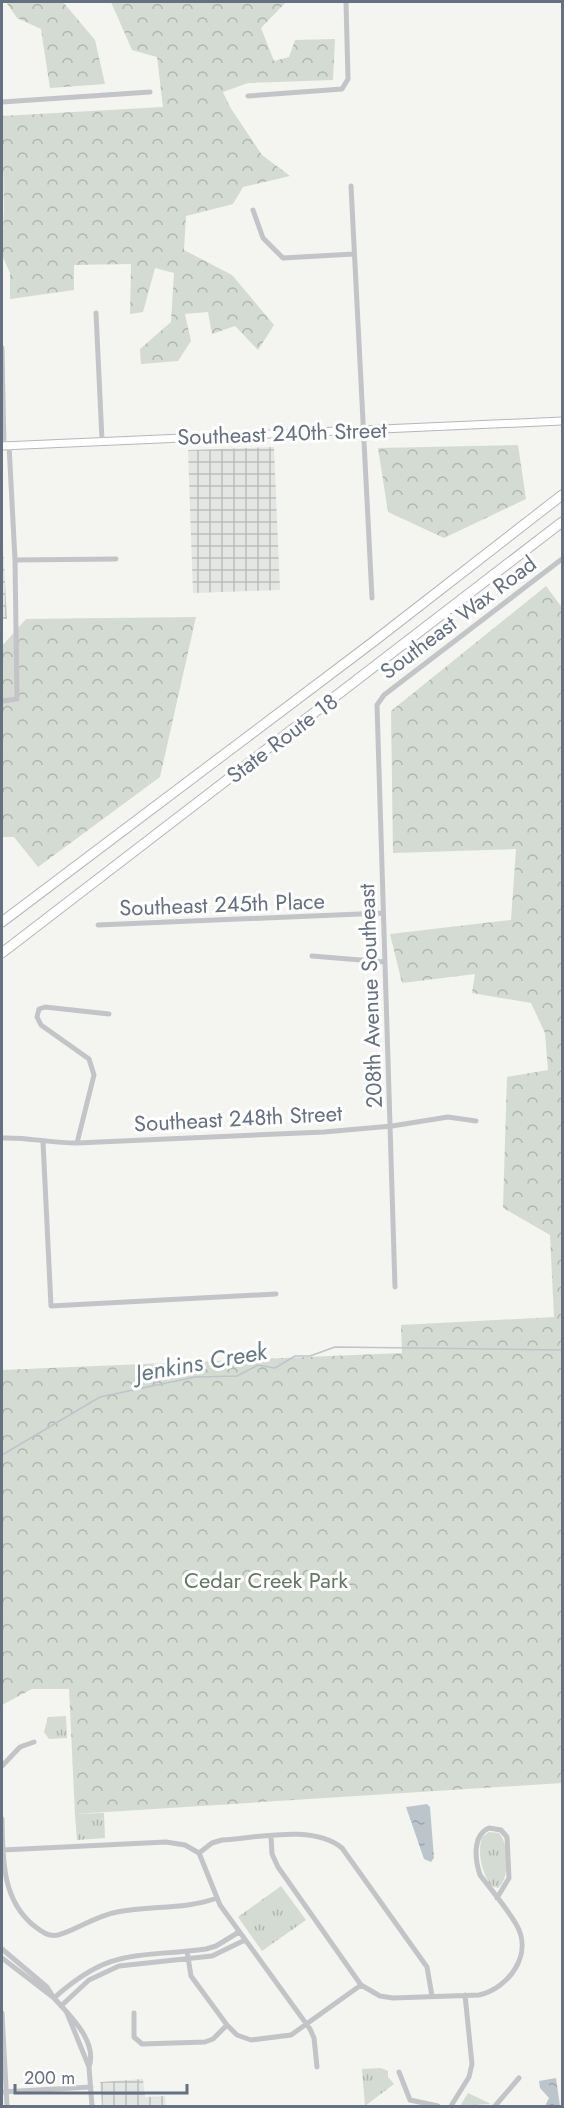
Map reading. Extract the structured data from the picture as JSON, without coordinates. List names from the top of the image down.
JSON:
{
  "streets": {
    "highway": ["State Route 18"],
    "main road": ["Southeast 240th Street"],
    "street": [
      "Southeast Wax Road",
      "Southeast 245th Place",
      "208th Avenue Southeast",
      "Southeast 248th Street"
    ]
  },
  "crossings": [
    ["Southeast Wax Road", "208th Avenue Southeast"],
    ["Southeast 245th Place", "208th Avenue Southeast"],
    ["208th Avenue Southeast", "Southeast 248th Street"]
  ],
  "water": ["Jenkins Creek"],
  "parks": ["Cedar Creek Park"],
  "scale_bar": "200 m"
}
